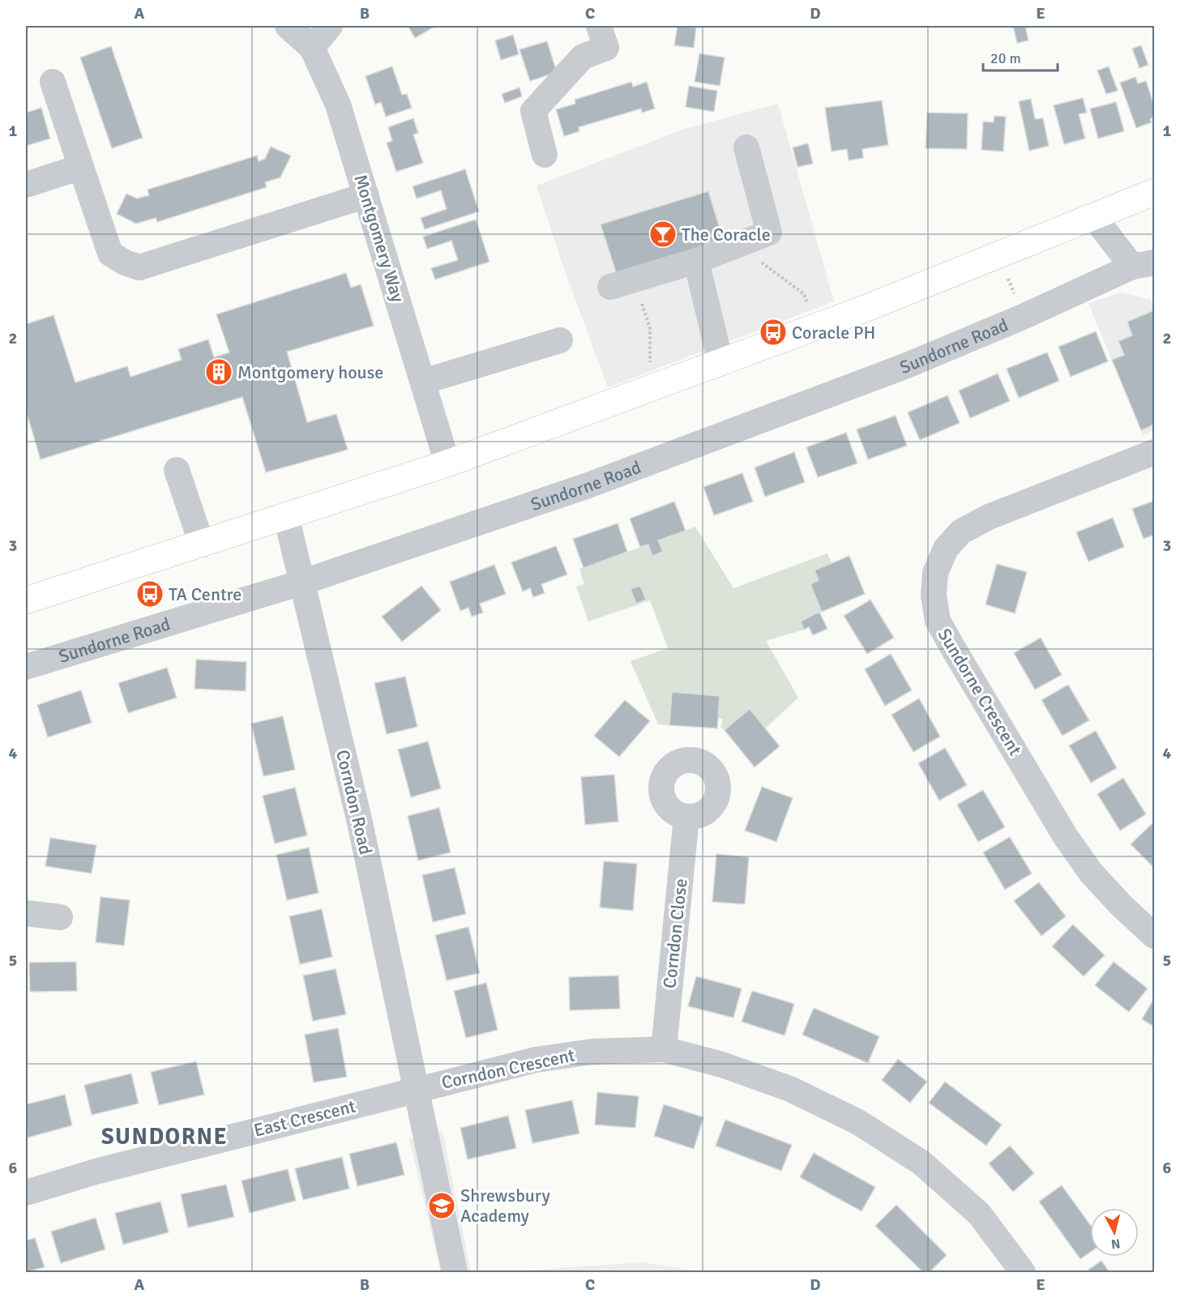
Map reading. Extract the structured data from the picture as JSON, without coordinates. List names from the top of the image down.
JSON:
{
  "streets": {
    "street": [
      "Montgomery Way",
      "Sundorne Road",
      "Sundorne Crescent",
      "Corndon Road",
      "Corndon Close",
      "Corndon Crescent",
      "East Crescent"
    ]
  },
  "crossings": [
    ["Sundorne Road", "Corndon Road"],
    ["Corndon Road", "Corndon Crescent"],
    ["Corndon Road", "East Crescent"],
    ["Corndon Close", "Corndon Crescent"],
    ["Corndon Crescent", "East Crescent"]
  ],
  "districts": ["SUNDORNE"],
  "places": {
    "bar": ["The Coracle"],
    "bus stop": ["Coracle PH", "TA Centre"],
    "building": ["Montgomery house"],
    "school or university": ["Shrewsbury Academy"]
  },
  "scale_bar": "20 m",
  "north": "bottom",
  "grid": {
    "columns": [
      "A",
      "B",
      "C",
      "D",
      "E"
    ],
    "rows": [
      "1",
      "2",
      "3",
      "4",
      "5",
      "6"
    ]
  }
}
